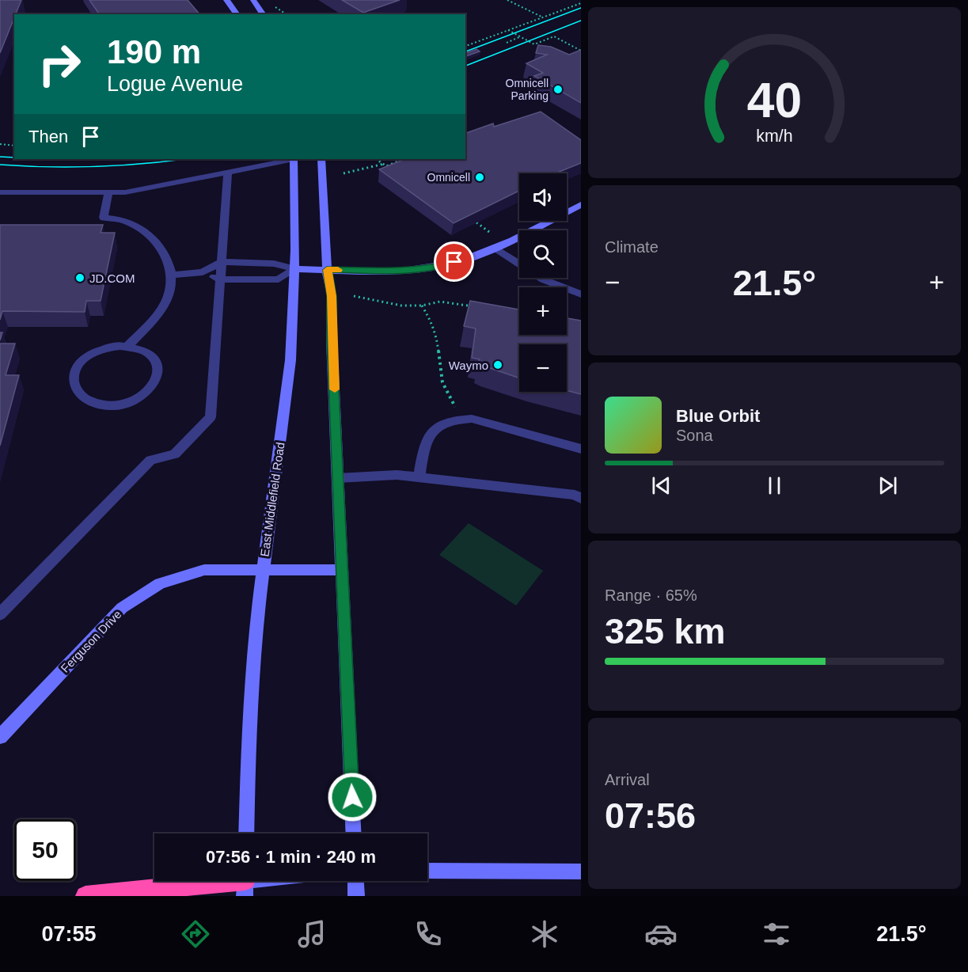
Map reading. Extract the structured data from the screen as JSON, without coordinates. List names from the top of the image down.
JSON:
{
  "streets": {
    "main road": ["East Middlefield Road", "Ferguson Drive"]
  },
  "crossings": [
    ["East Middlefield Road", "Ferguson Drive"]
  ],
  "places": [
    "Omnicell Parking",
    "Omnicell",
    "JD.COM",
    "Waymo"
  ],
  "page": {
    "turn": ["190 m", "Logue Avenue"],
    "then": "Then",
    "map_buttons": ["+", "−"],
    "tile": [
      "Climate",
      ["Range · 65%", "325 km"],
      ["Arrival", "07:56"]
    ],
    "heat": ["−", "21.5°", "+"],
    "song": ["Blue Orbit", "Sona"],
    "limit": "50",
    "trip": "07:56 · 1 min · 240 m",
    "tabs": ["07:55", "21.5°"],
    "gauge": ["40", "km/h"]
  }
}
